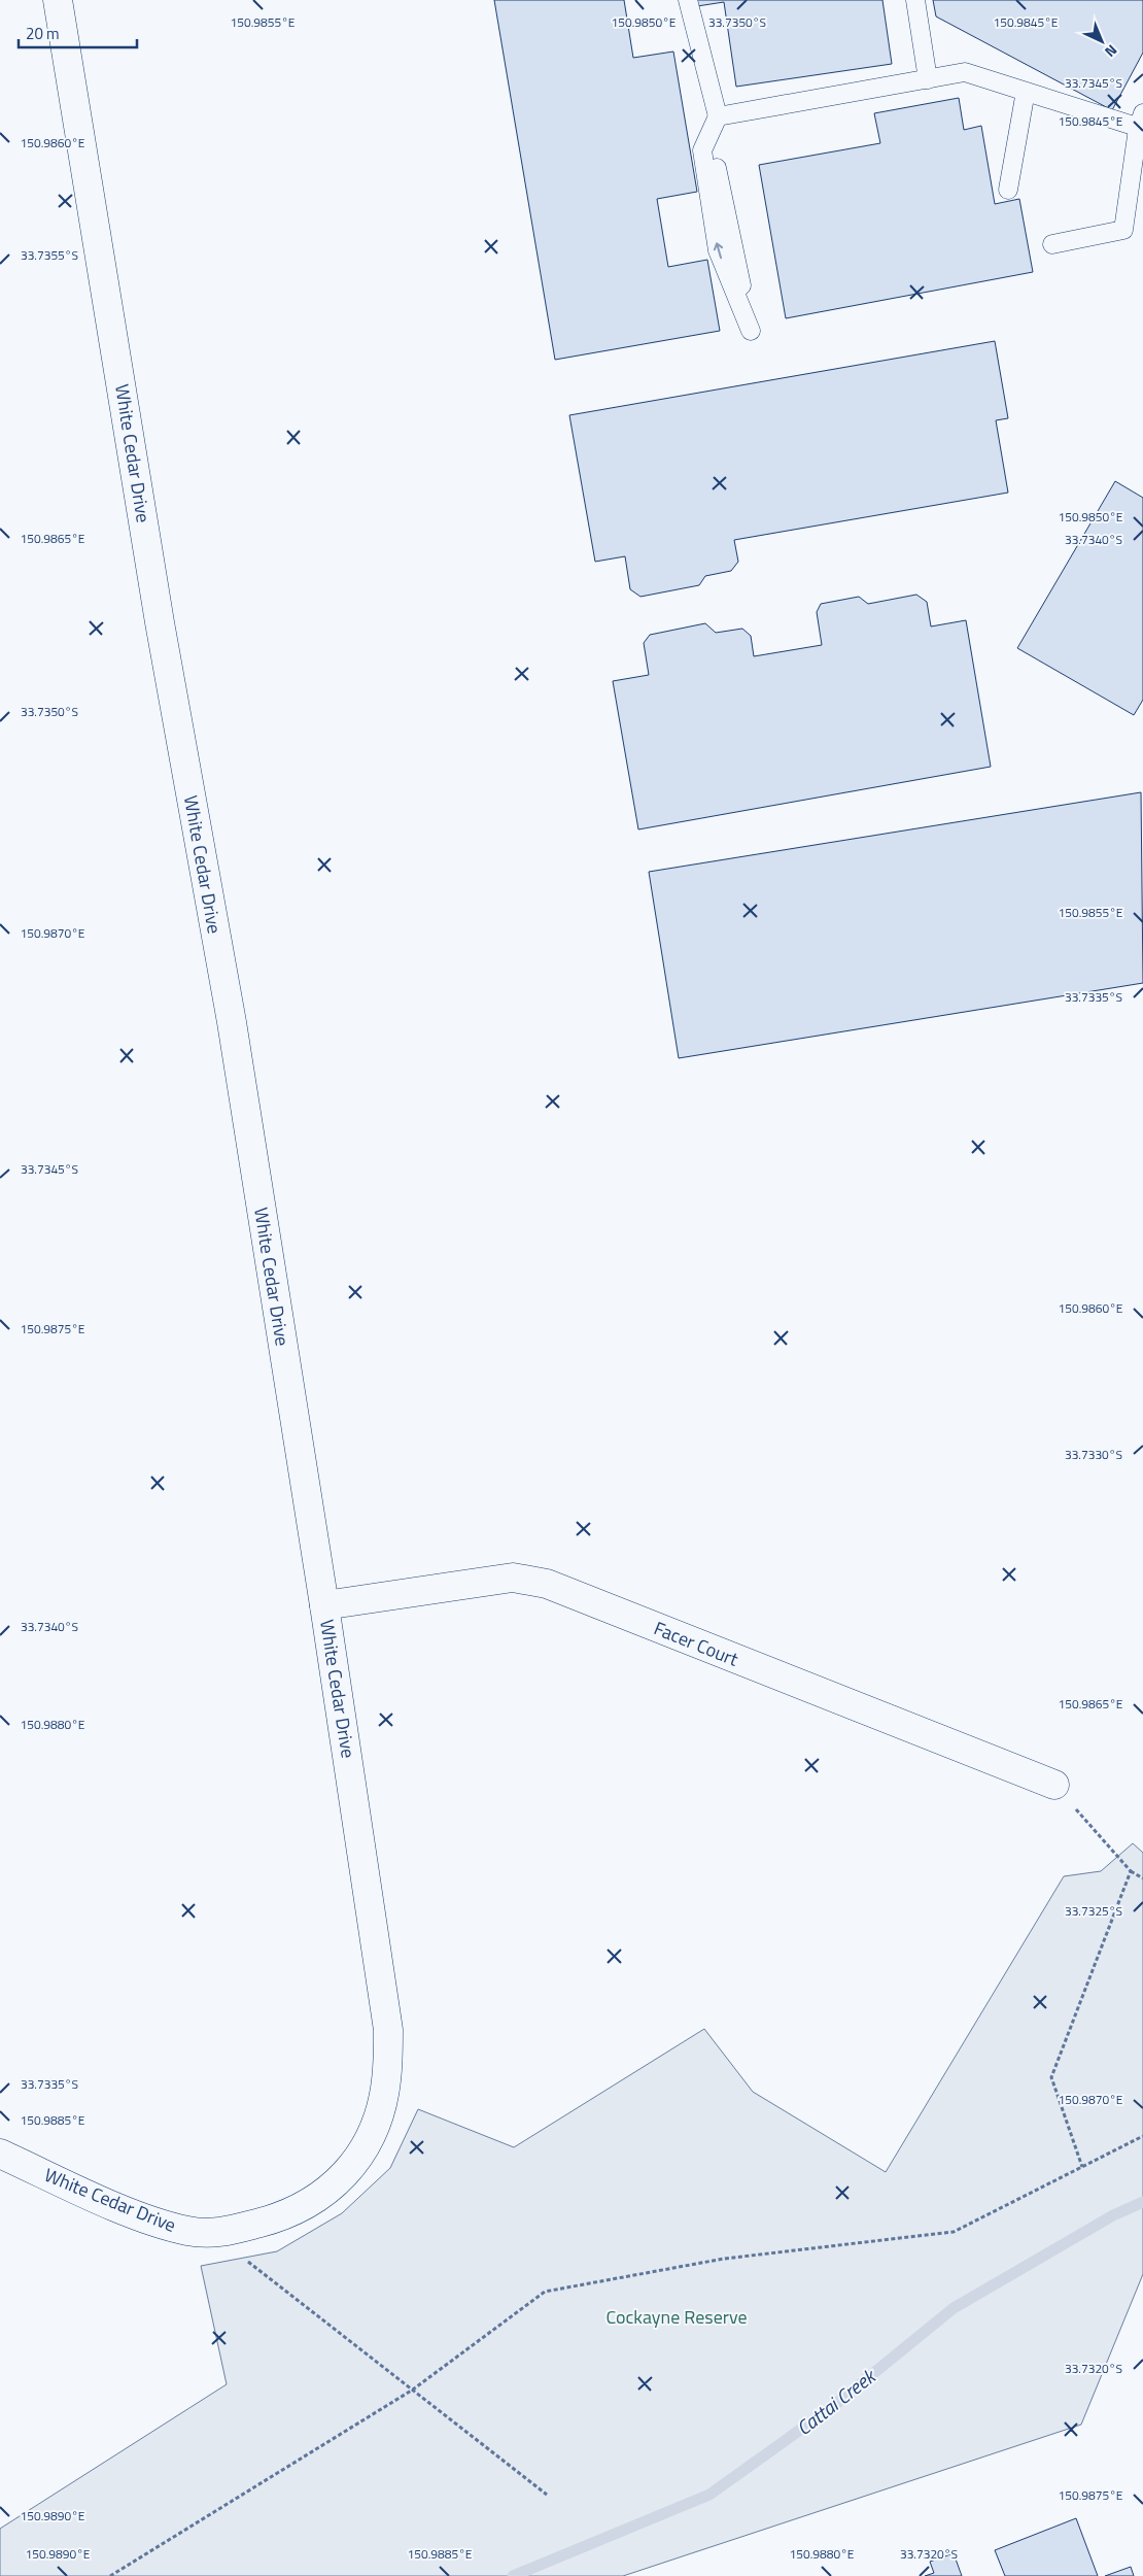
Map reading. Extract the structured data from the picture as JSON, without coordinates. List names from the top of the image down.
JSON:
{
  "streets": {
    "street": ["White Cedar Drive", "Facer Court"]
  },
  "crossings": [
    ["White Cedar Drive", "Facer Court"]
  ],
  "water": ["Cattai Creek"],
  "parks": ["Cockayne Reserve"],
  "scale_bar": "20 m",
  "north": "bottom right",
  "coordinates": [
    "33.7350°S",
    "150.9855°E",
    "150.9850°E",
    "150.9845°E",
    "33.7345°S",
    "150.9860°E",
    "33.7355°S",
    "150.9865°E",
    "33.7340°S",
    "150.9870°E",
    "33.7335°S",
    "150.9875°E",
    "33.7330°S",
    "150.9880°E",
    "33.7325°S",
    "150.9885°E",
    "33.7320°S",
    "150.9890°E"
  ]
}
